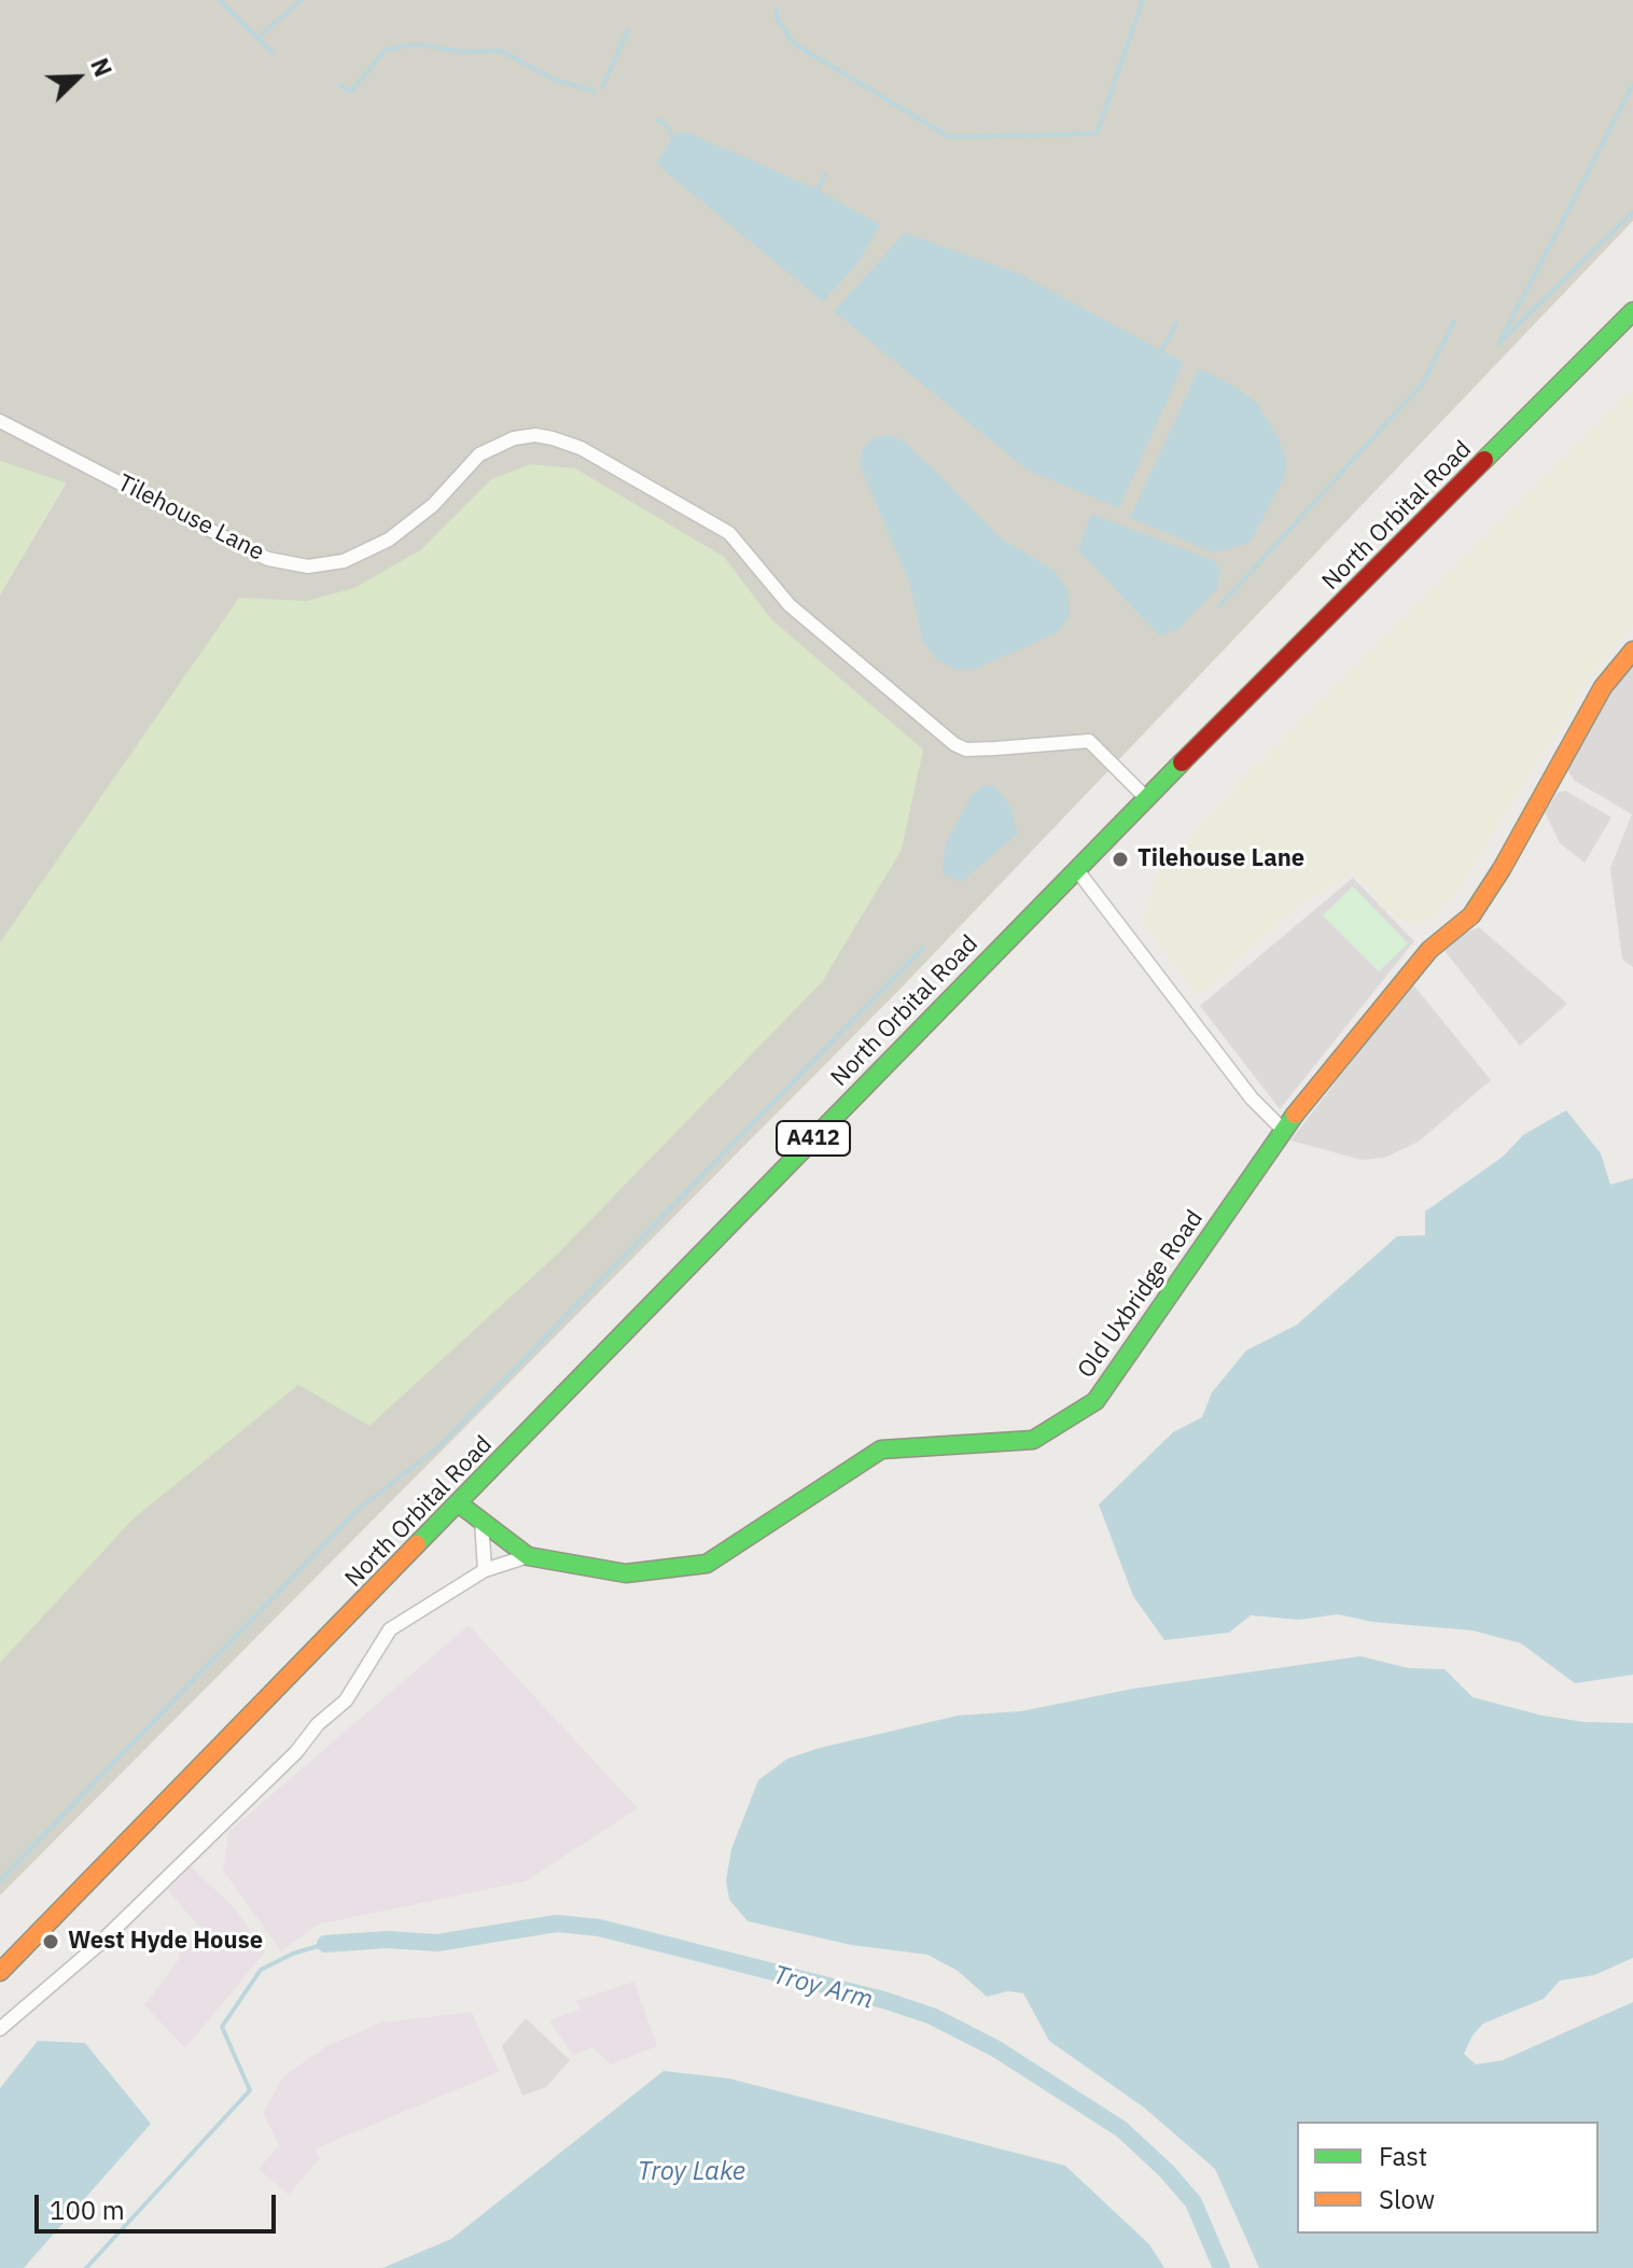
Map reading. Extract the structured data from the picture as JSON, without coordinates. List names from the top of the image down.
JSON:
{
  "streets": {
    "main road": ["North Orbital Road", "A412", "Old Uxbridge Road"],
    "street": ["Tilehouse Lane"]
  },
  "crossings": [
    ["North Orbital Road", "Tilehouse Lane"],
    ["North Orbital Road", "Old Uxbridge Road"]
  ],
  "water": ["Troy Arm", "Troy Lake"],
  "places": ["Tilehouse Lane", "West Hyde House"],
  "legend": ["Fast", "Slow"],
  "scale_bar": "100 m",
  "north": "top right"
}
